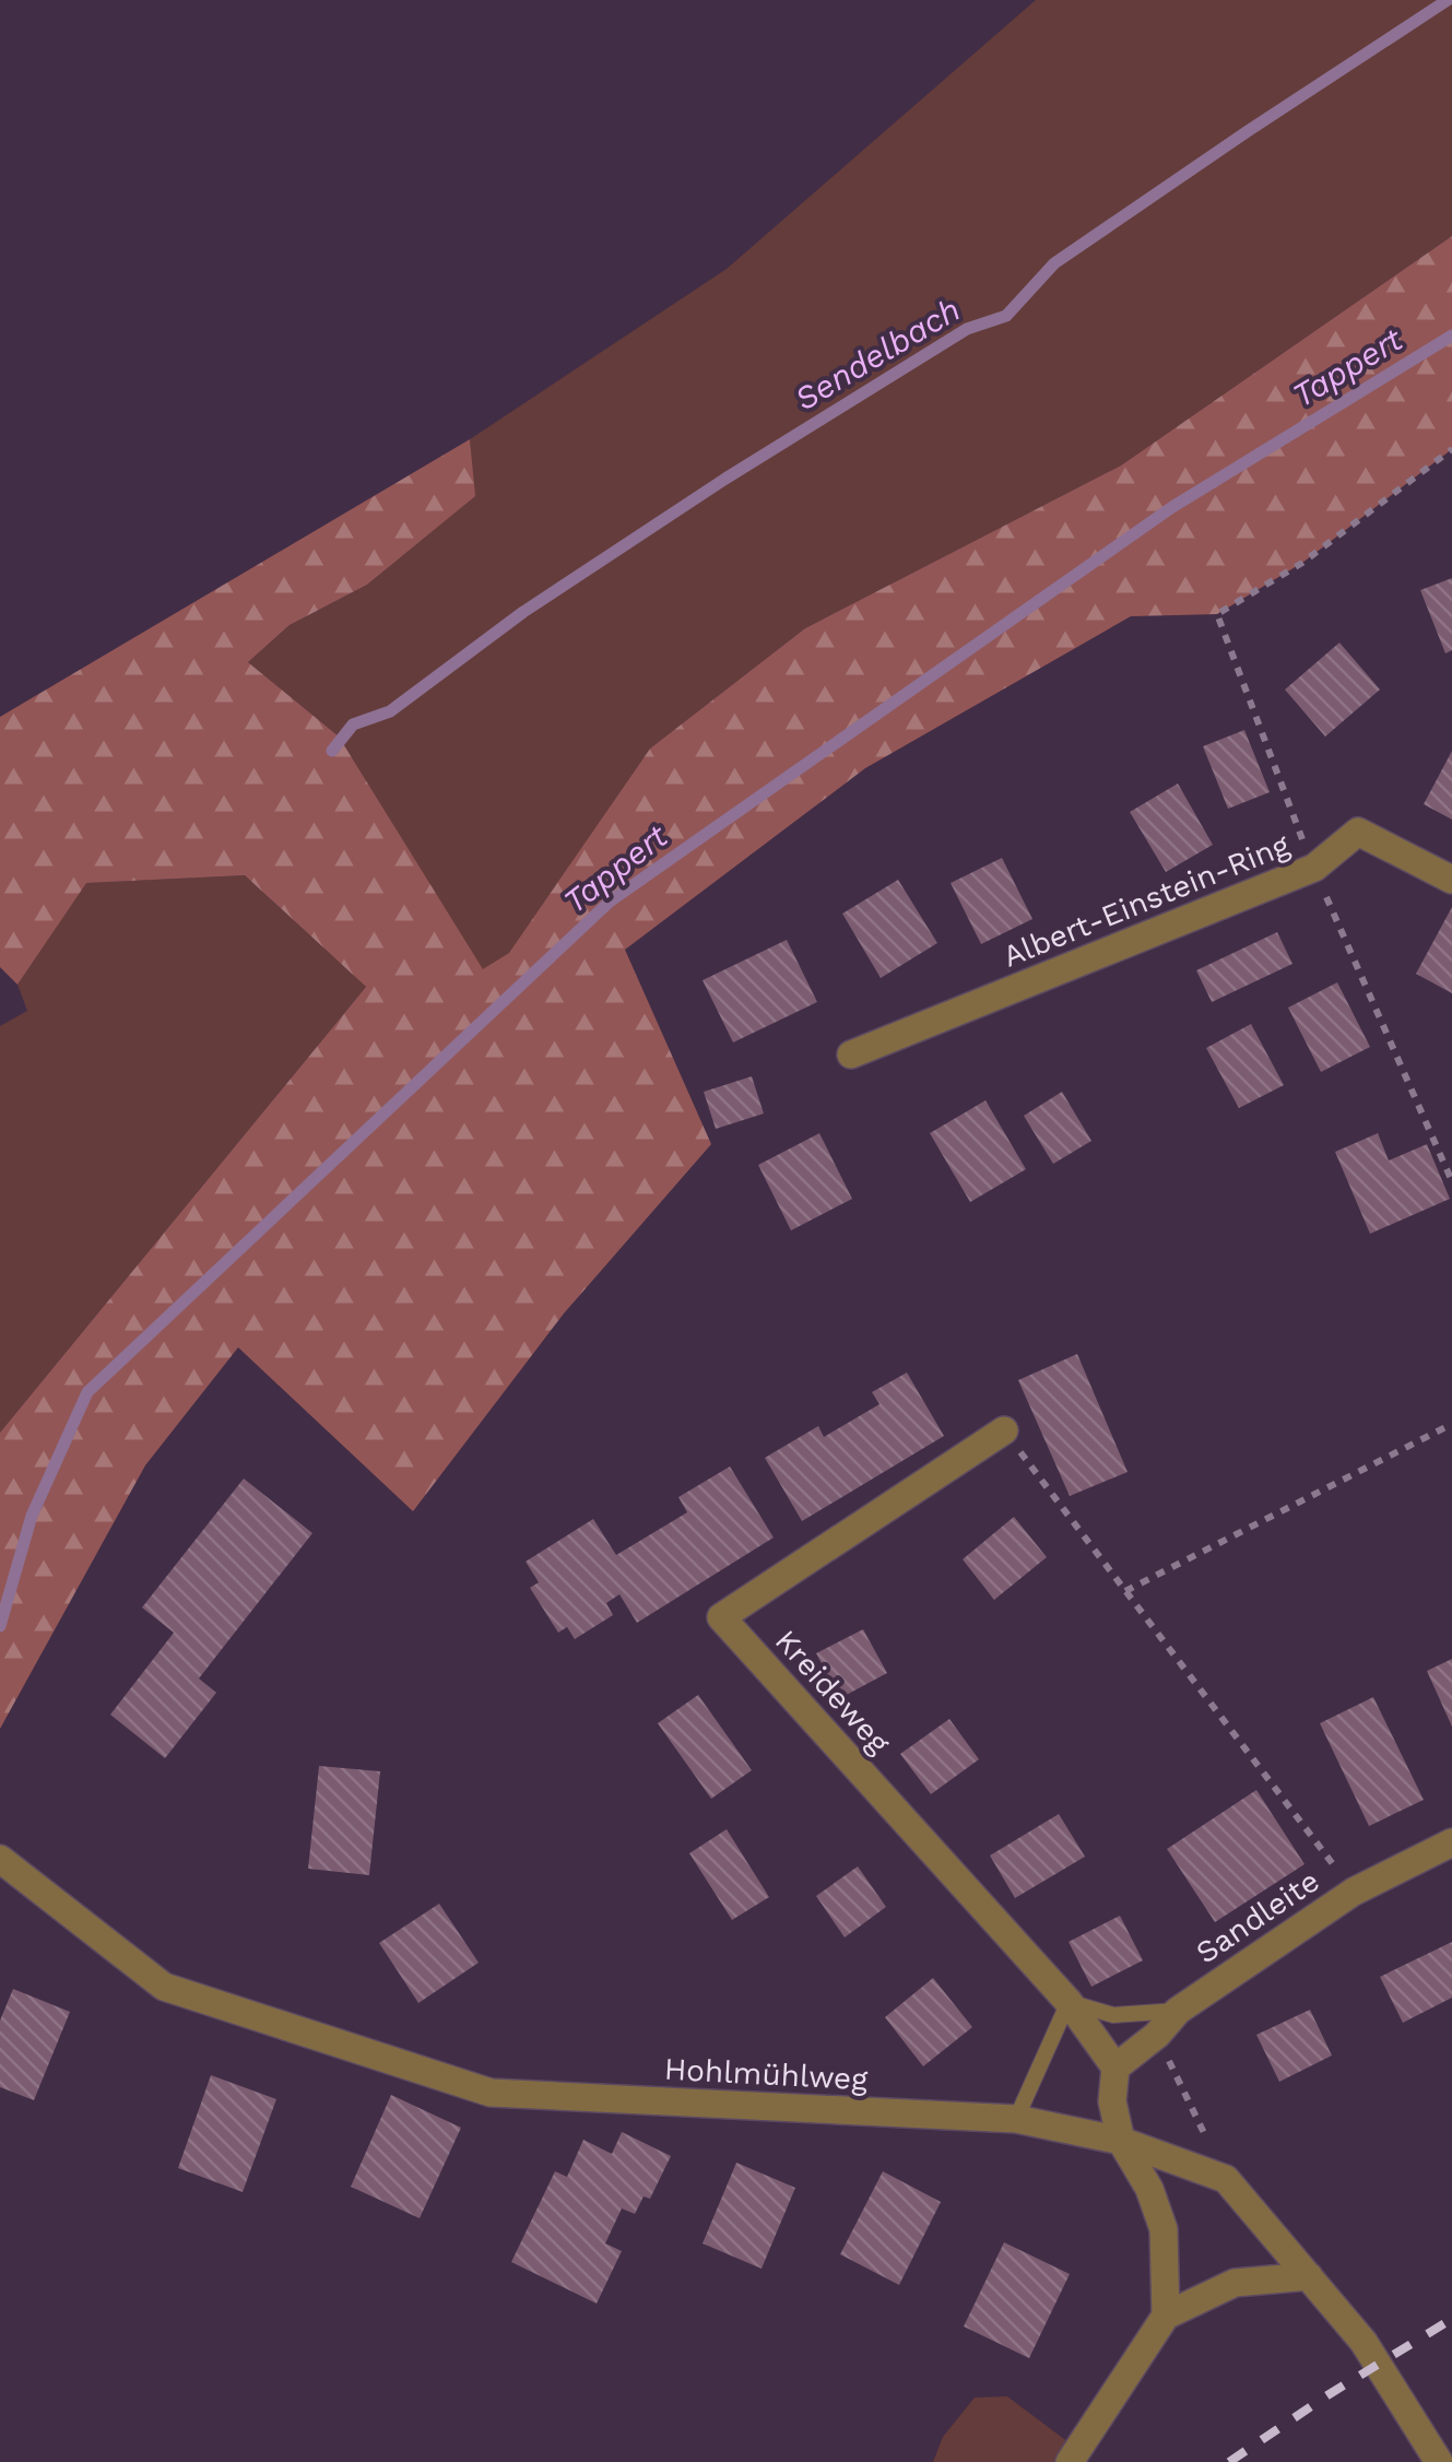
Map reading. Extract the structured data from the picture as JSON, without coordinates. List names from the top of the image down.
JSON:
{
  "streets": {
    "street": [
      "Albert-Einstein-Ring",
      "Kreideweg",
      "Sandleite",
      "Hohlmühlweg"
    ]
  },
  "crossings": [
    ["Kreideweg", "Sandleite"]
  ],
  "water": ["Sendelbach", "Tappert"]
}
